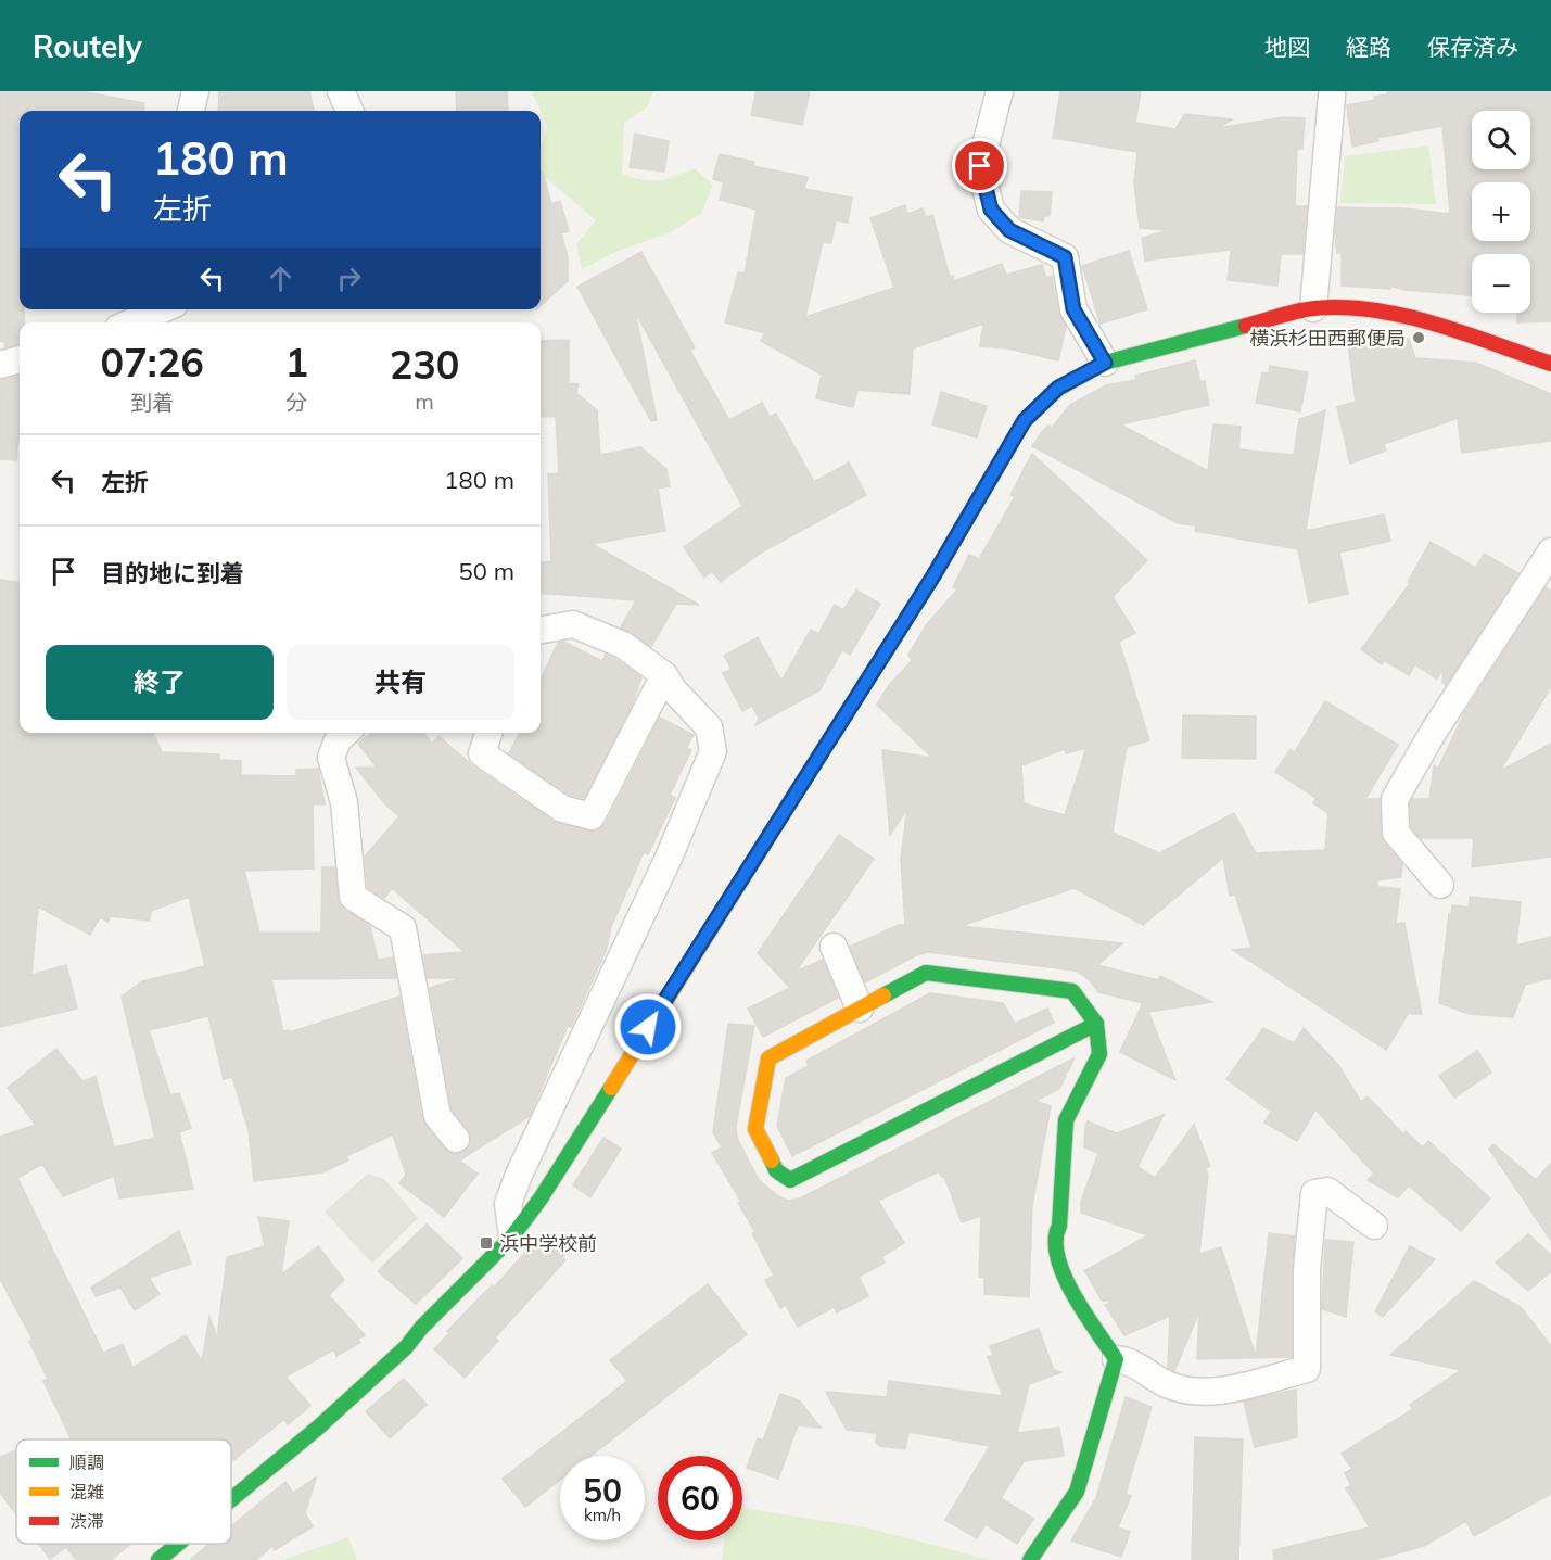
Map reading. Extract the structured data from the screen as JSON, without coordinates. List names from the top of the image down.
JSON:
{
  "places": {
    "other": ["横浜杉田西郵便局"],
    "transit": ["浜中学校前"]
  },
  "legend": ["順調", "混雑", "渋滞"],
  "page": {
    "header": "Routely",
    "nav": ["地図", "経路", "保存済み"],
    "map_buttons": ["+", "−"],
    "turn": ["180 m", "左折"],
    "eta": [
      "07:26",
      "到着",
      "1",
      "分",
      "230",
      "m"
    ],
    "list": [
      {
        "name": "左折",
        "value": "180 m"
      },
      {
        "name": "目的地に到着",
        "value": "50 m"
      }
    ],
    "buttons": ["終了", "共有"],
    "speed": "50 km/h",
    "limit": "60"
  }
}
